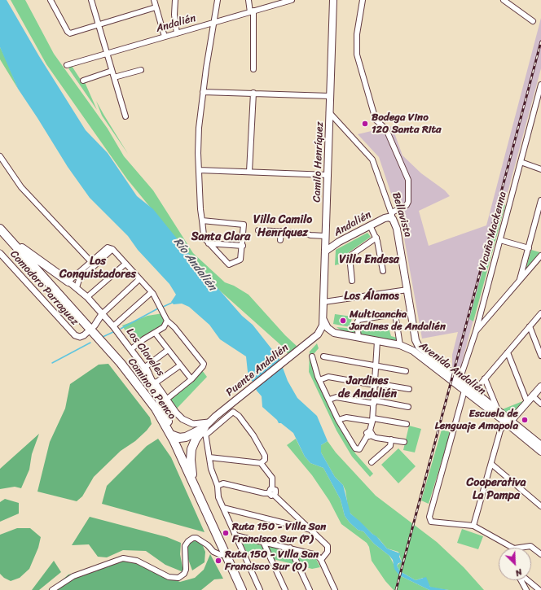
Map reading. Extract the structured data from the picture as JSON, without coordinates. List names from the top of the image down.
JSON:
{
  "streets": {
    "highway": ["Camino a Penco"],
    "main road": [
      "Andalién",
      "Camilo Henríquez",
      "Bellavista",
      "Avenida Andalién",
      "Puente Andalién"
    ],
    "street": ["Vicuña Mackenna", "Comodoro Parraguez", "Los Claveles"]
  },
  "crossings": [
    ["Andalién", "Camilo Henríquez"],
    ["Andalién", "Bellavista"],
    ["Camilo Henríquez", "Bellavista"],
    ["Camilo Henríquez", "Avenida Andalién"],
    ["Camilo Henríquez", "Puente Andalién"],
    ["Bellavista", "Avenida Andalién"],
    ["Vicuña Mackenna", "Avenida Andalién"],
    ["Comodoro Parraguez", "Los Claveles"],
    ["Comodoro Parraguez", "Camino a Penco"],
    ["Los Claveles", "Puente Andalién"]
  ],
  "districts": [
    "Villa Camilo Henríquez",
    "Santa Clara",
    "Villa Endesa",
    "Los Conquistadores",
    "Los Álamos",
    "Jardines de Andalién",
    "Cooperativa La Pampa"
  ],
  "water": ["Río Andalién"],
  "places": [
    "Bodega Vino 120 Santa Rita",
    "Multicancha Jardines de Andalién",
    "Escuela de Lenguaje Amapola",
    "Ruta 150 - Villa San Francisco Sur (P)",
    "Ruta 150 - Villa San Francisco Sur (O)"
  ],
  "north": "bottom right"
}
